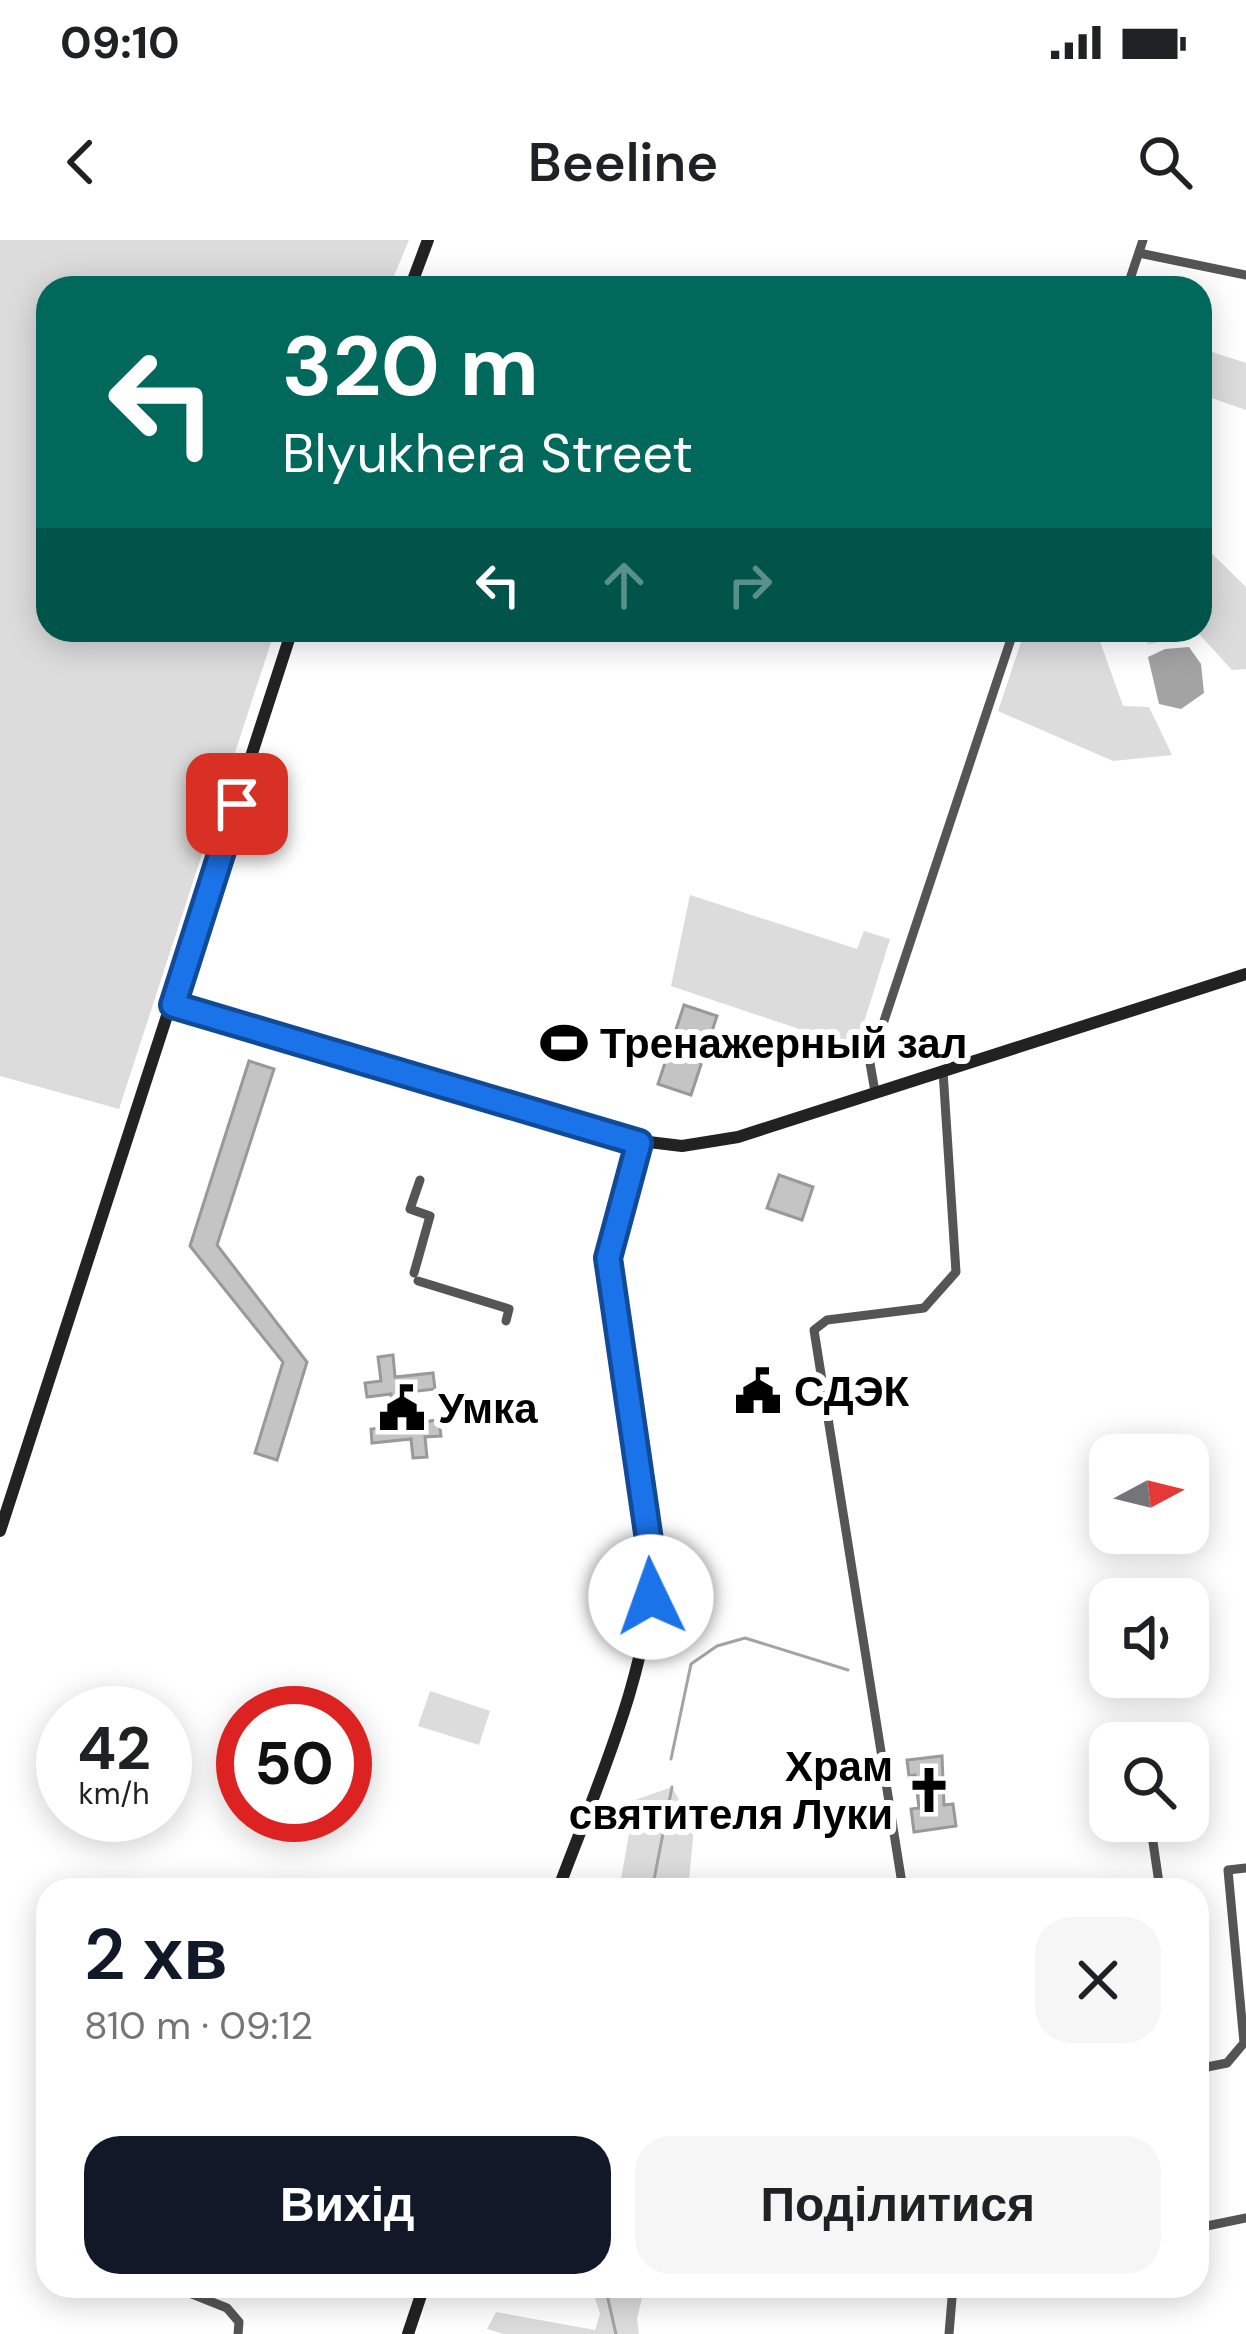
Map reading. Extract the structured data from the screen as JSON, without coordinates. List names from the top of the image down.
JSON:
{
  "places": {
    "sports": ["Тренажерный зал"],
    "public building": ["СДЭК", "Умка"],
    "church": ["Храм святителя Луки"]
  },
  "north": "right",
  "page": {
    "status": "09:10",
    "header": "Beeline",
    "turn": ["320 m", "Blyukhera Street"],
    "speed": "42 km/h",
    "limit": "50",
    "heading": ["2 хв", "810 m · 09:12"],
    "buttons": ["Вихід", "Поділитися"]
  }
}
